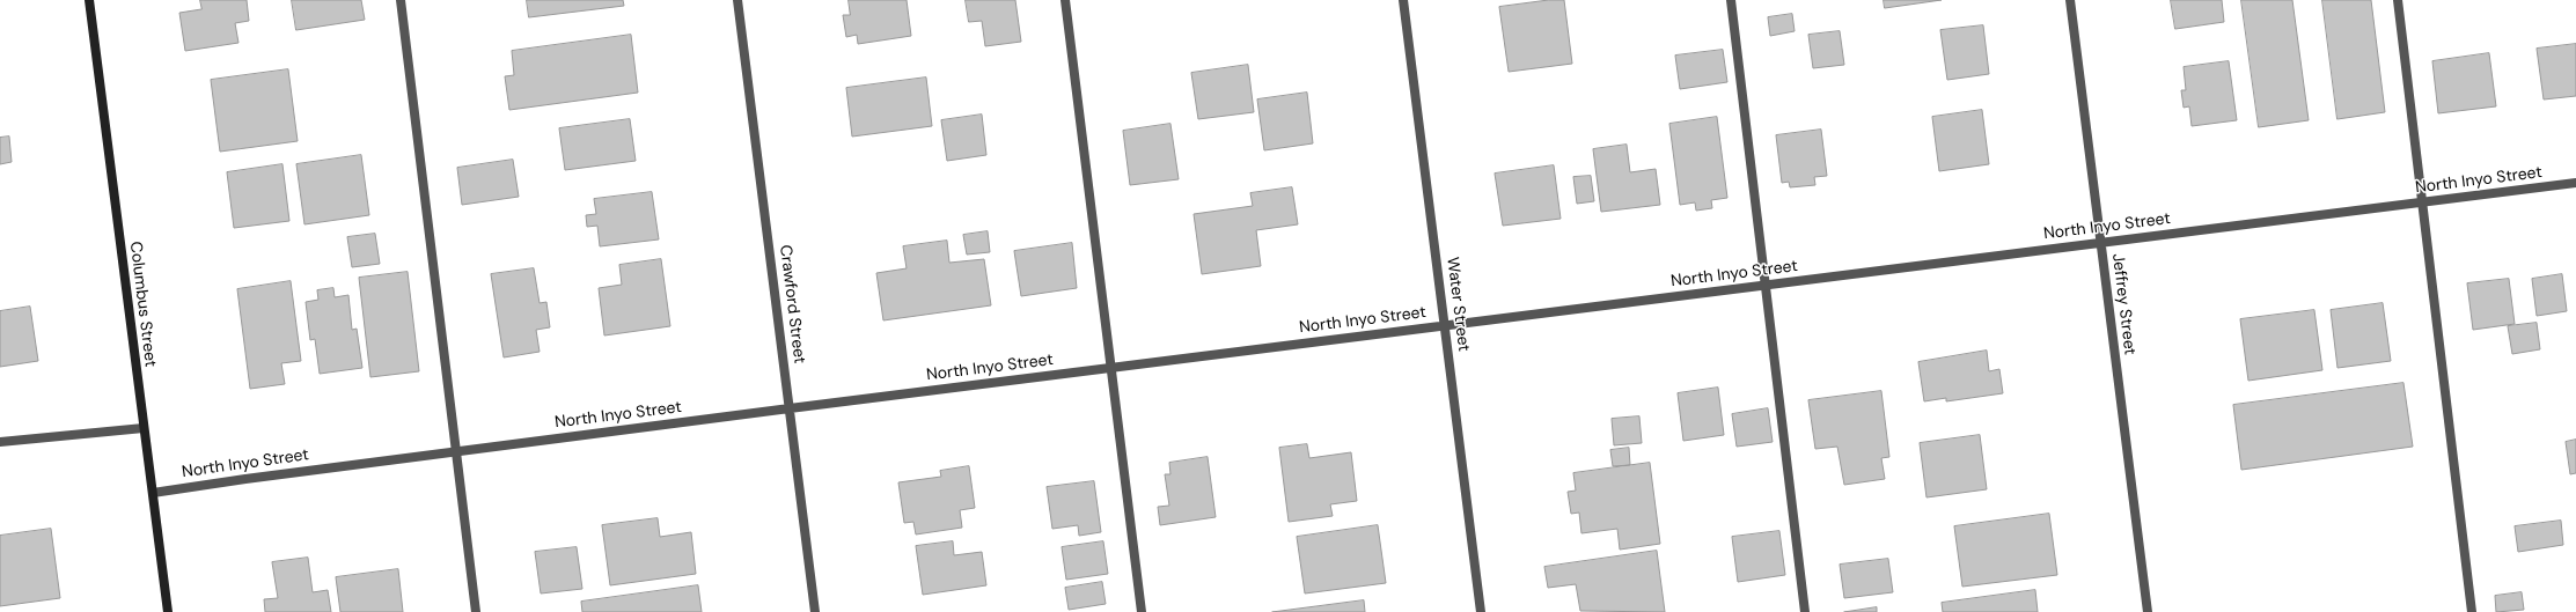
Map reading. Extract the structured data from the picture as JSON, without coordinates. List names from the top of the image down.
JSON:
{
  "streets": {
    "main road": ["Columbus Street"],
    "street": [
      "North Inyo Street",
      "Crawford Street",
      "Water Street",
      "Jeffrey Street"
    ]
  },
  "crossings": [
    ["North Inyo Street", "Columbus Street"],
    ["North Inyo Street", "Crawford Street"],
    ["North Inyo Street", "Water Street"],
    ["North Inyo Street", "Jeffrey Street"]
  ]
}
